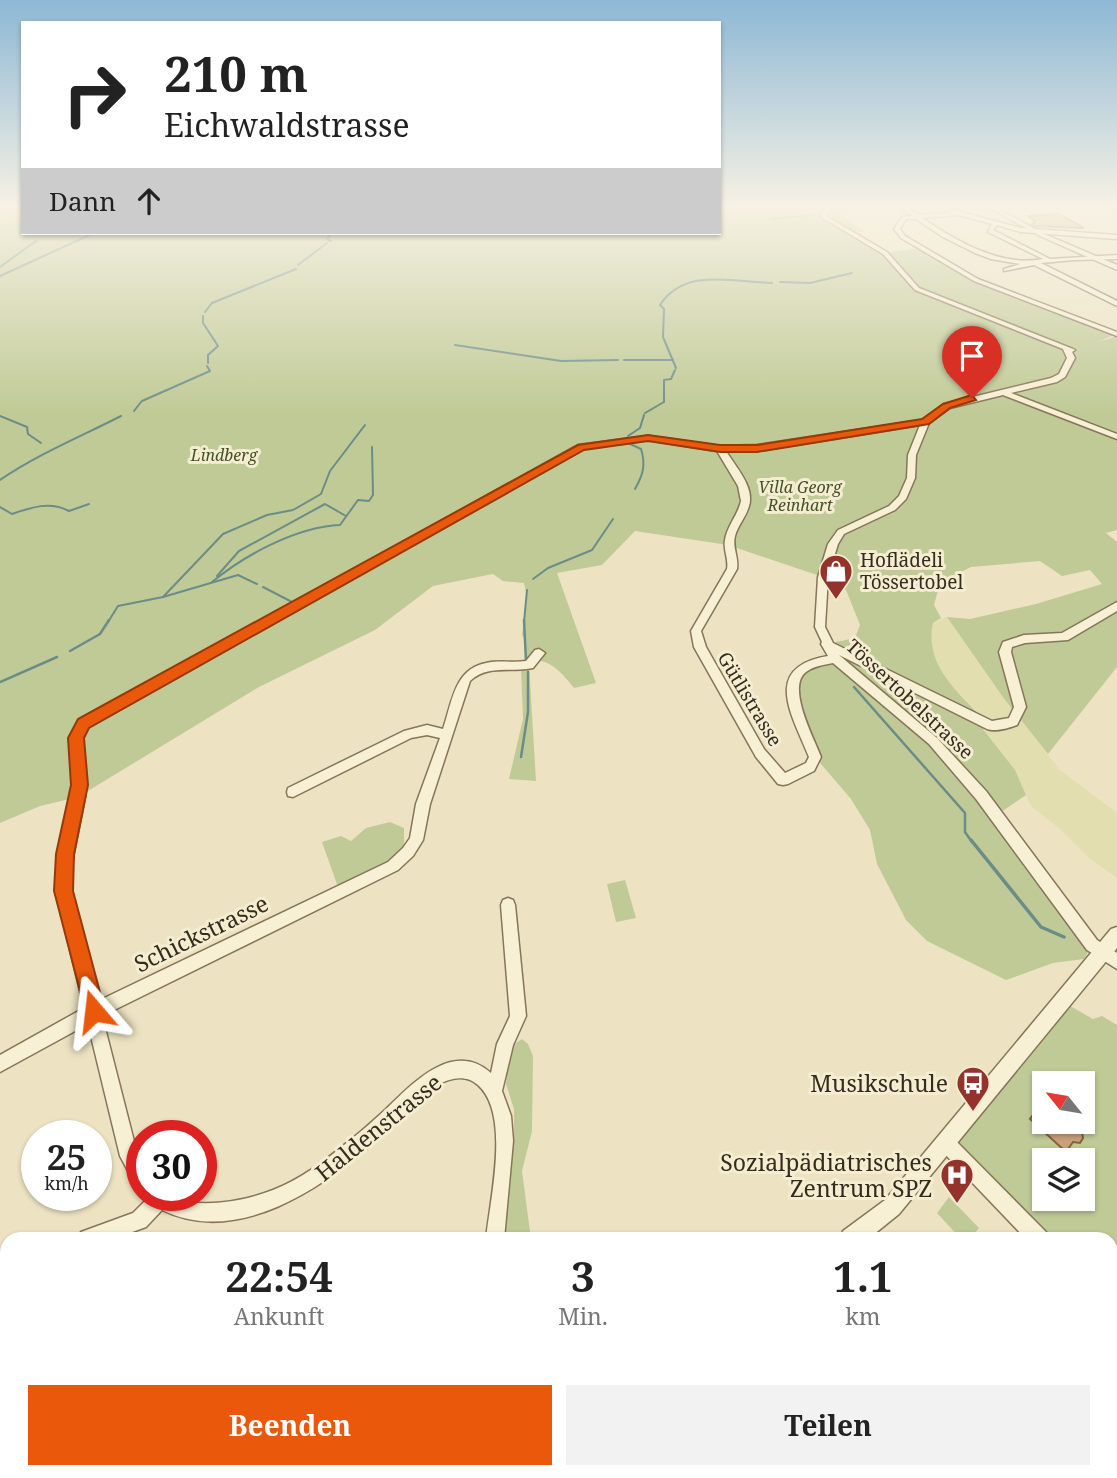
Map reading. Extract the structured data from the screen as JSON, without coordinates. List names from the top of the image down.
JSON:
{
  "streets": {
    "street": [
      "Gütlistrasse",
      "Tössertobelstrasse",
      "Schickstrasse",
      "Haldenstrasse"
    ]
  },
  "crossings": [
    ["Gütlistrasse", "Tössertobelstrasse"]
  ],
  "parks": ["Lindberg", "Villa Georg Reinhart"],
  "places": {
    "shop": ["Hoflädeli Tössertobel"],
    "bus stop": ["Musikschule"],
    "hospital": ["Sozialpädiatrisches Zentrum SPZ"]
  },
  "north": "top left",
  "page": {
    "turn": ["210 m", "Eichwaldstrasse"],
    "then": "Dann",
    "speed": "25 km/h",
    "limit": "30",
    "eta": [
      "22:54",
      "Ankunft",
      "3",
      "Min.",
      "1.1",
      "km"
    ],
    "buttons": ["Beenden", "Teilen"]
  }
}
